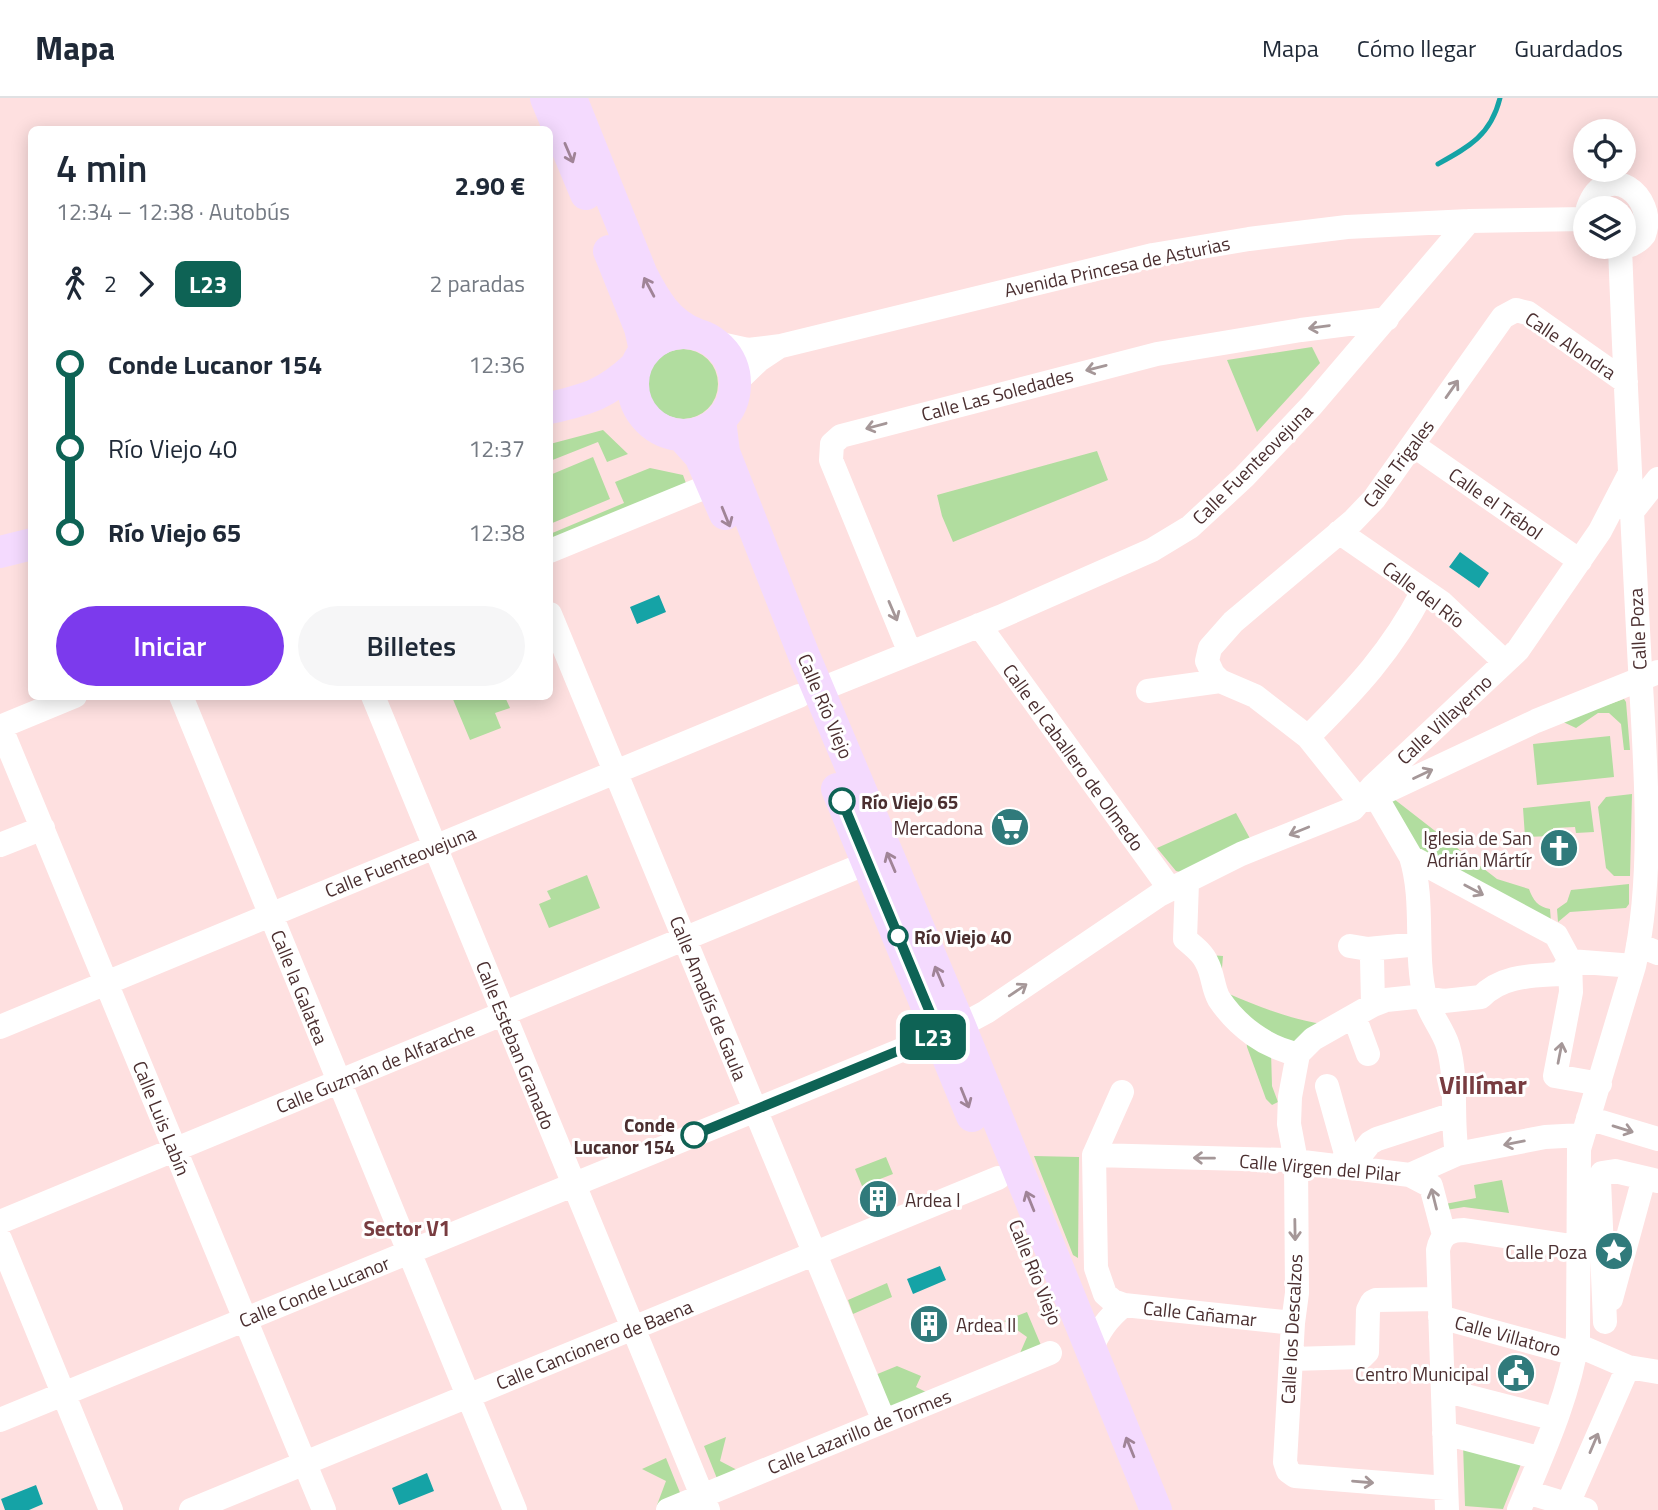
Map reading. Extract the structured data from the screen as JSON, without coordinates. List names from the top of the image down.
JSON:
{
  "streets": {
    "main road": ["Calle Río Viejo"],
    "street": [
      "Avenida Princesa de Asturias",
      "Calle Alondra",
      "Calle Las Soledades",
      "Calle Trigales",
      "Calle Fuenteovejuna",
      "Calle el Trébol",
      "Calle del Río",
      "Calle Poza",
      "Calle Villayerno",
      "Calle el Caballero de Olmedo",
      "Calle la Galatea",
      "Calle Amadís de Gaula",
      "Calle Esteban Granado",
      "Calle Guzmán de Alfarache",
      "Calle Luis Labín",
      "Calle Virgen del Pilar",
      "Calle Conde Lucanor",
      "Calle Cañamar",
      "Calle los Descalzos",
      "Calle Villatoro",
      "Calle Cancionero de Baena",
      "Calle Lazarillo de Tormes"
    ]
  },
  "crossings": [
    ["Avenida Princesa de Asturias", "Calle Fuenteovejuna"],
    ["Avenida Princesa de Asturias", "Calle Río Viejo"],
    ["Calle Alondra", "Calle Trigales"],
    ["Calle Alondra", "Calle Poza"],
    ["Calle Las Soledades", "Calle Fuenteovejuna"],
    ["Calle Trigales", "Calle el Trébol"],
    ["Calle Trigales", "Calle del Río"],
    ["Calle Fuenteovejuna", "Calle Río Viejo"],
    ["Calle Fuenteovejuna", "Calle el Caballero de Olmedo"],
    ["Calle Fuenteovejuna", "Calle la Galatea"],
    ["Calle Fuenteovejuna", "Calle Amadís de Gaula"],
    ["Calle Fuenteovejuna", "Calle Esteban Granado"],
    ["Calle Fuenteovejuna", "Calle Luis Labín"],
    ["Calle el Trébol", "Calle Villayerno"],
    ["Calle del Río", "Calle Villayerno"],
    ["Calle Poza", "Calle Villayerno"],
    ["Calle Poza", "Calle Virgen del Pilar"],
    ["Calle Poza", "Calle Villatoro"],
    ["Calle Río Viejo", "Calle Villayerno"],
    ["Calle Río Viejo", "Calle Guzmán de Alfarache"],
    ["Calle Río Viejo", "Calle Conde Lucanor"],
    ["Calle Río Viejo", "Calle Cañamar"],
    ["Calle Río Viejo", "Calle Cancionero de Baena"],
    ["Calle Villayerno", "Calle el Caballero de Olmedo"],
    ["Calle Villayerno", "Calle Conde Lucanor"],
    ["Calle la Galatea", "Calle Guzmán de Alfarache"],
    ["Calle la Galatea", "Calle Conde Lucanor"],
    ["Calle la Galatea", "Calle Cancionero de Baena"],
    ["Calle Amadís de Gaula", "Calle Guzmán de Alfarache"],
    ["Calle Amadís de Gaula", "Calle Conde Lucanor"],
    ["Calle Amadís de Gaula", "Calle Cancionero de Baena"],
    ["Calle Amadís de Gaula", "Calle Lazarillo de Tormes"],
    ["Calle Esteban Granado", "Calle Guzmán de Alfarache"],
    ["Calle Esteban Granado", "Calle Conde Lucanor"],
    ["Calle Esteban Granado", "Calle Cancionero de Baena"],
    ["Calle Esteban Granado", "Calle Lazarillo de Tormes"],
    ["Calle Guzmán de Alfarache", "Calle Luis Labín"],
    ["Calle Luis Labín", "Calle Conde Lucanor"],
    ["Calle Luis Labín", "Calle Cancionero de Baena"],
    ["Calle Virgen del Pilar", "Calle los Descalzos"],
    ["Calle Virgen del Pilar", "Calle Villatoro"],
    ["Calle Cañamar", "Calle los Descalzos"],
    ["Calle los Descalzos", "Calle Villatoro"]
  ],
  "one_way": ["Calle Trigales"],
  "districts": ["Villímar", "Sector V1"],
  "places": {
    "other": ["Río Viejo 65", "Río Viejo 40", "Conde Lucanor 154"],
    "supermarket": ["Mercadona"],
    "church": ["Iglesia de San Adrián Mártír"],
    "building": ["Ardea I", "Ardea II"],
    "place": ["Calle Poza"],
    "public building": ["Centro Municipal"]
  },
  "lines": ["bus line L23"],
  "page": {
    "header": "Mapa",
    "nav": ["Mapa", "Cómo llegar", "Guardados"],
    "on_map": "L23",
    "heading": ["4 min", "12:34 – 12:38 · Autobús", "2.90 €"],
    "legs": ["2", "L23", "2 paradas"],
    "list": [
      {
        "name": "Conde Lucanor 154",
        "value": "12:36"
      },
      {
        "name": "Río Viejo 40",
        "value": "12:37"
      },
      {
        "name": "Río Viejo 65",
        "value": "12:38"
      }
    ],
    "buttons": ["Iniciar", "Billetes"]
  }
}
